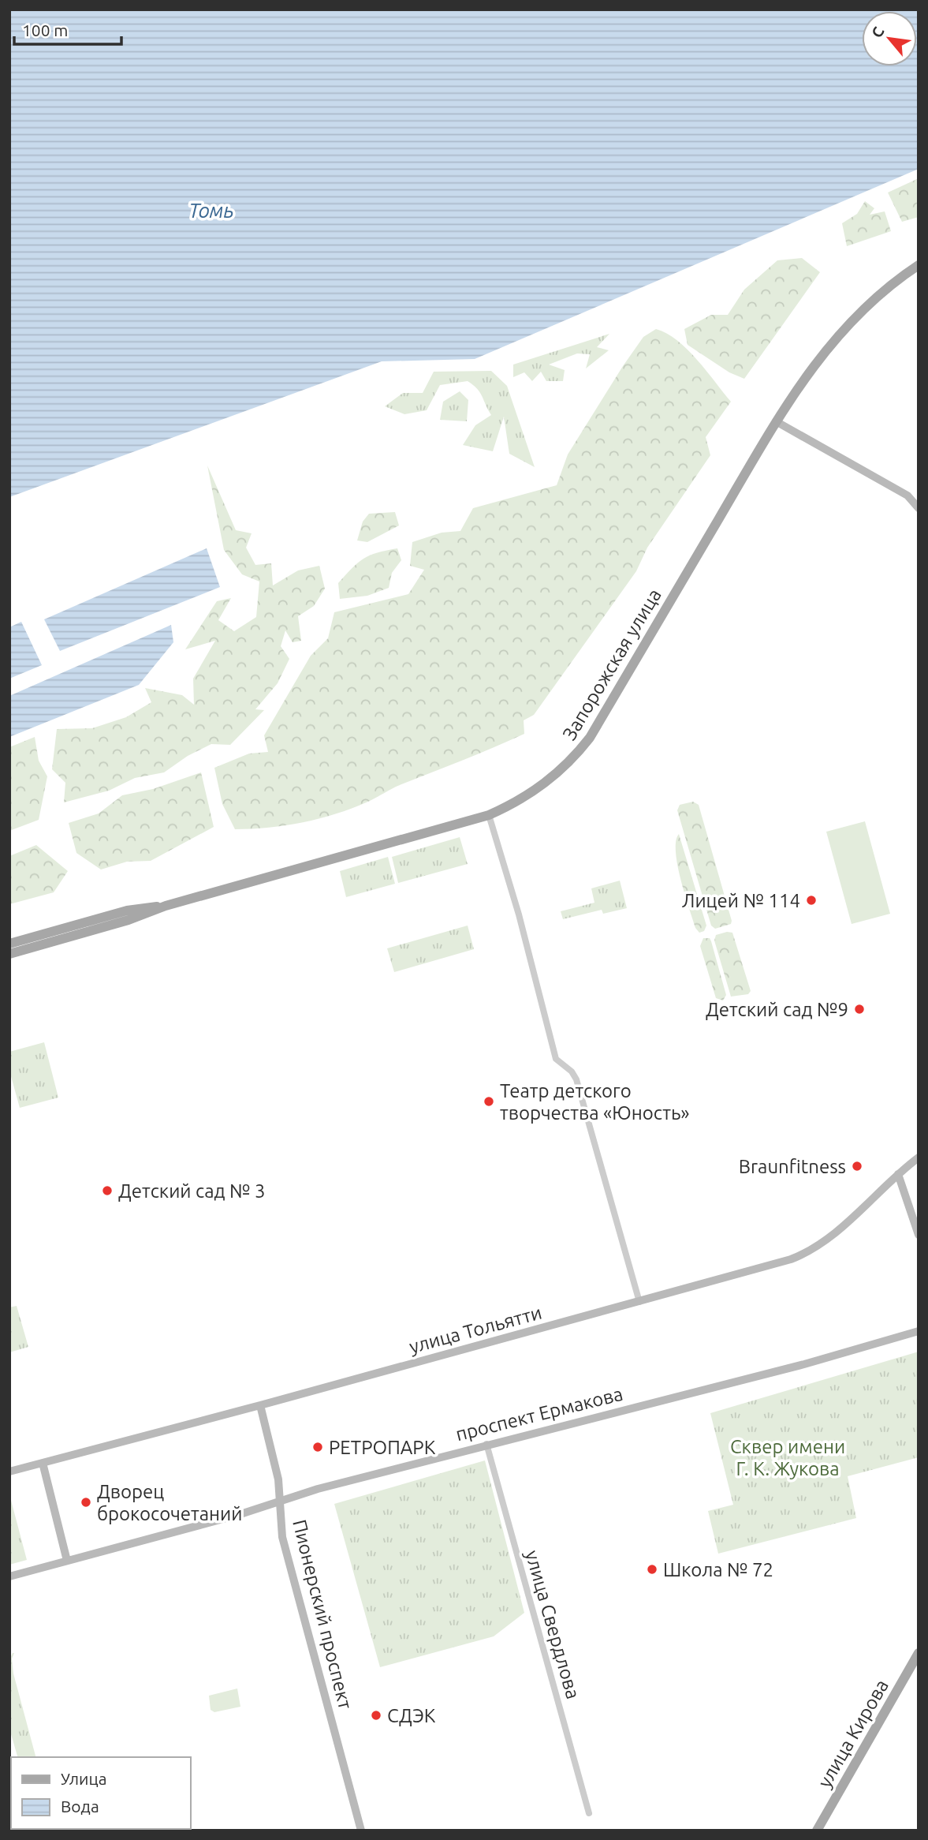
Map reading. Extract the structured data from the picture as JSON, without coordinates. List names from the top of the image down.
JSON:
{
  "streets": {
    "main road": [
      "Запорожская улица",
      "улица Тольятти",
      "проспект Ермакова",
      "Пионерский проспект",
      "улица Кирова"
    ],
    "street": ["улица Свердлова"]
  },
  "crossings": [
    ["улица Тольятти", "Пионерский проспект"],
    ["проспект Ермакова", "Пионерский проспект"],
    ["проспект Ермакова", "улица Свердлова"]
  ],
  "water": ["Томь"],
  "parks": ["Сквер имени Г. К. Жукова"],
  "places": [
    "Лицей № 114",
    "Детский сад №9",
    "Театр детского творчества «Юность»",
    "Braunfitness",
    "Детский сад № 3",
    "РЕТРОПАРК",
    "Дворец брокосочетаний",
    "Школа № 72",
    "СДЭК"
  ],
  "legend": ["Улица", "Вода"],
  "scale_bar": "100 m",
  "north": "top left"
}
